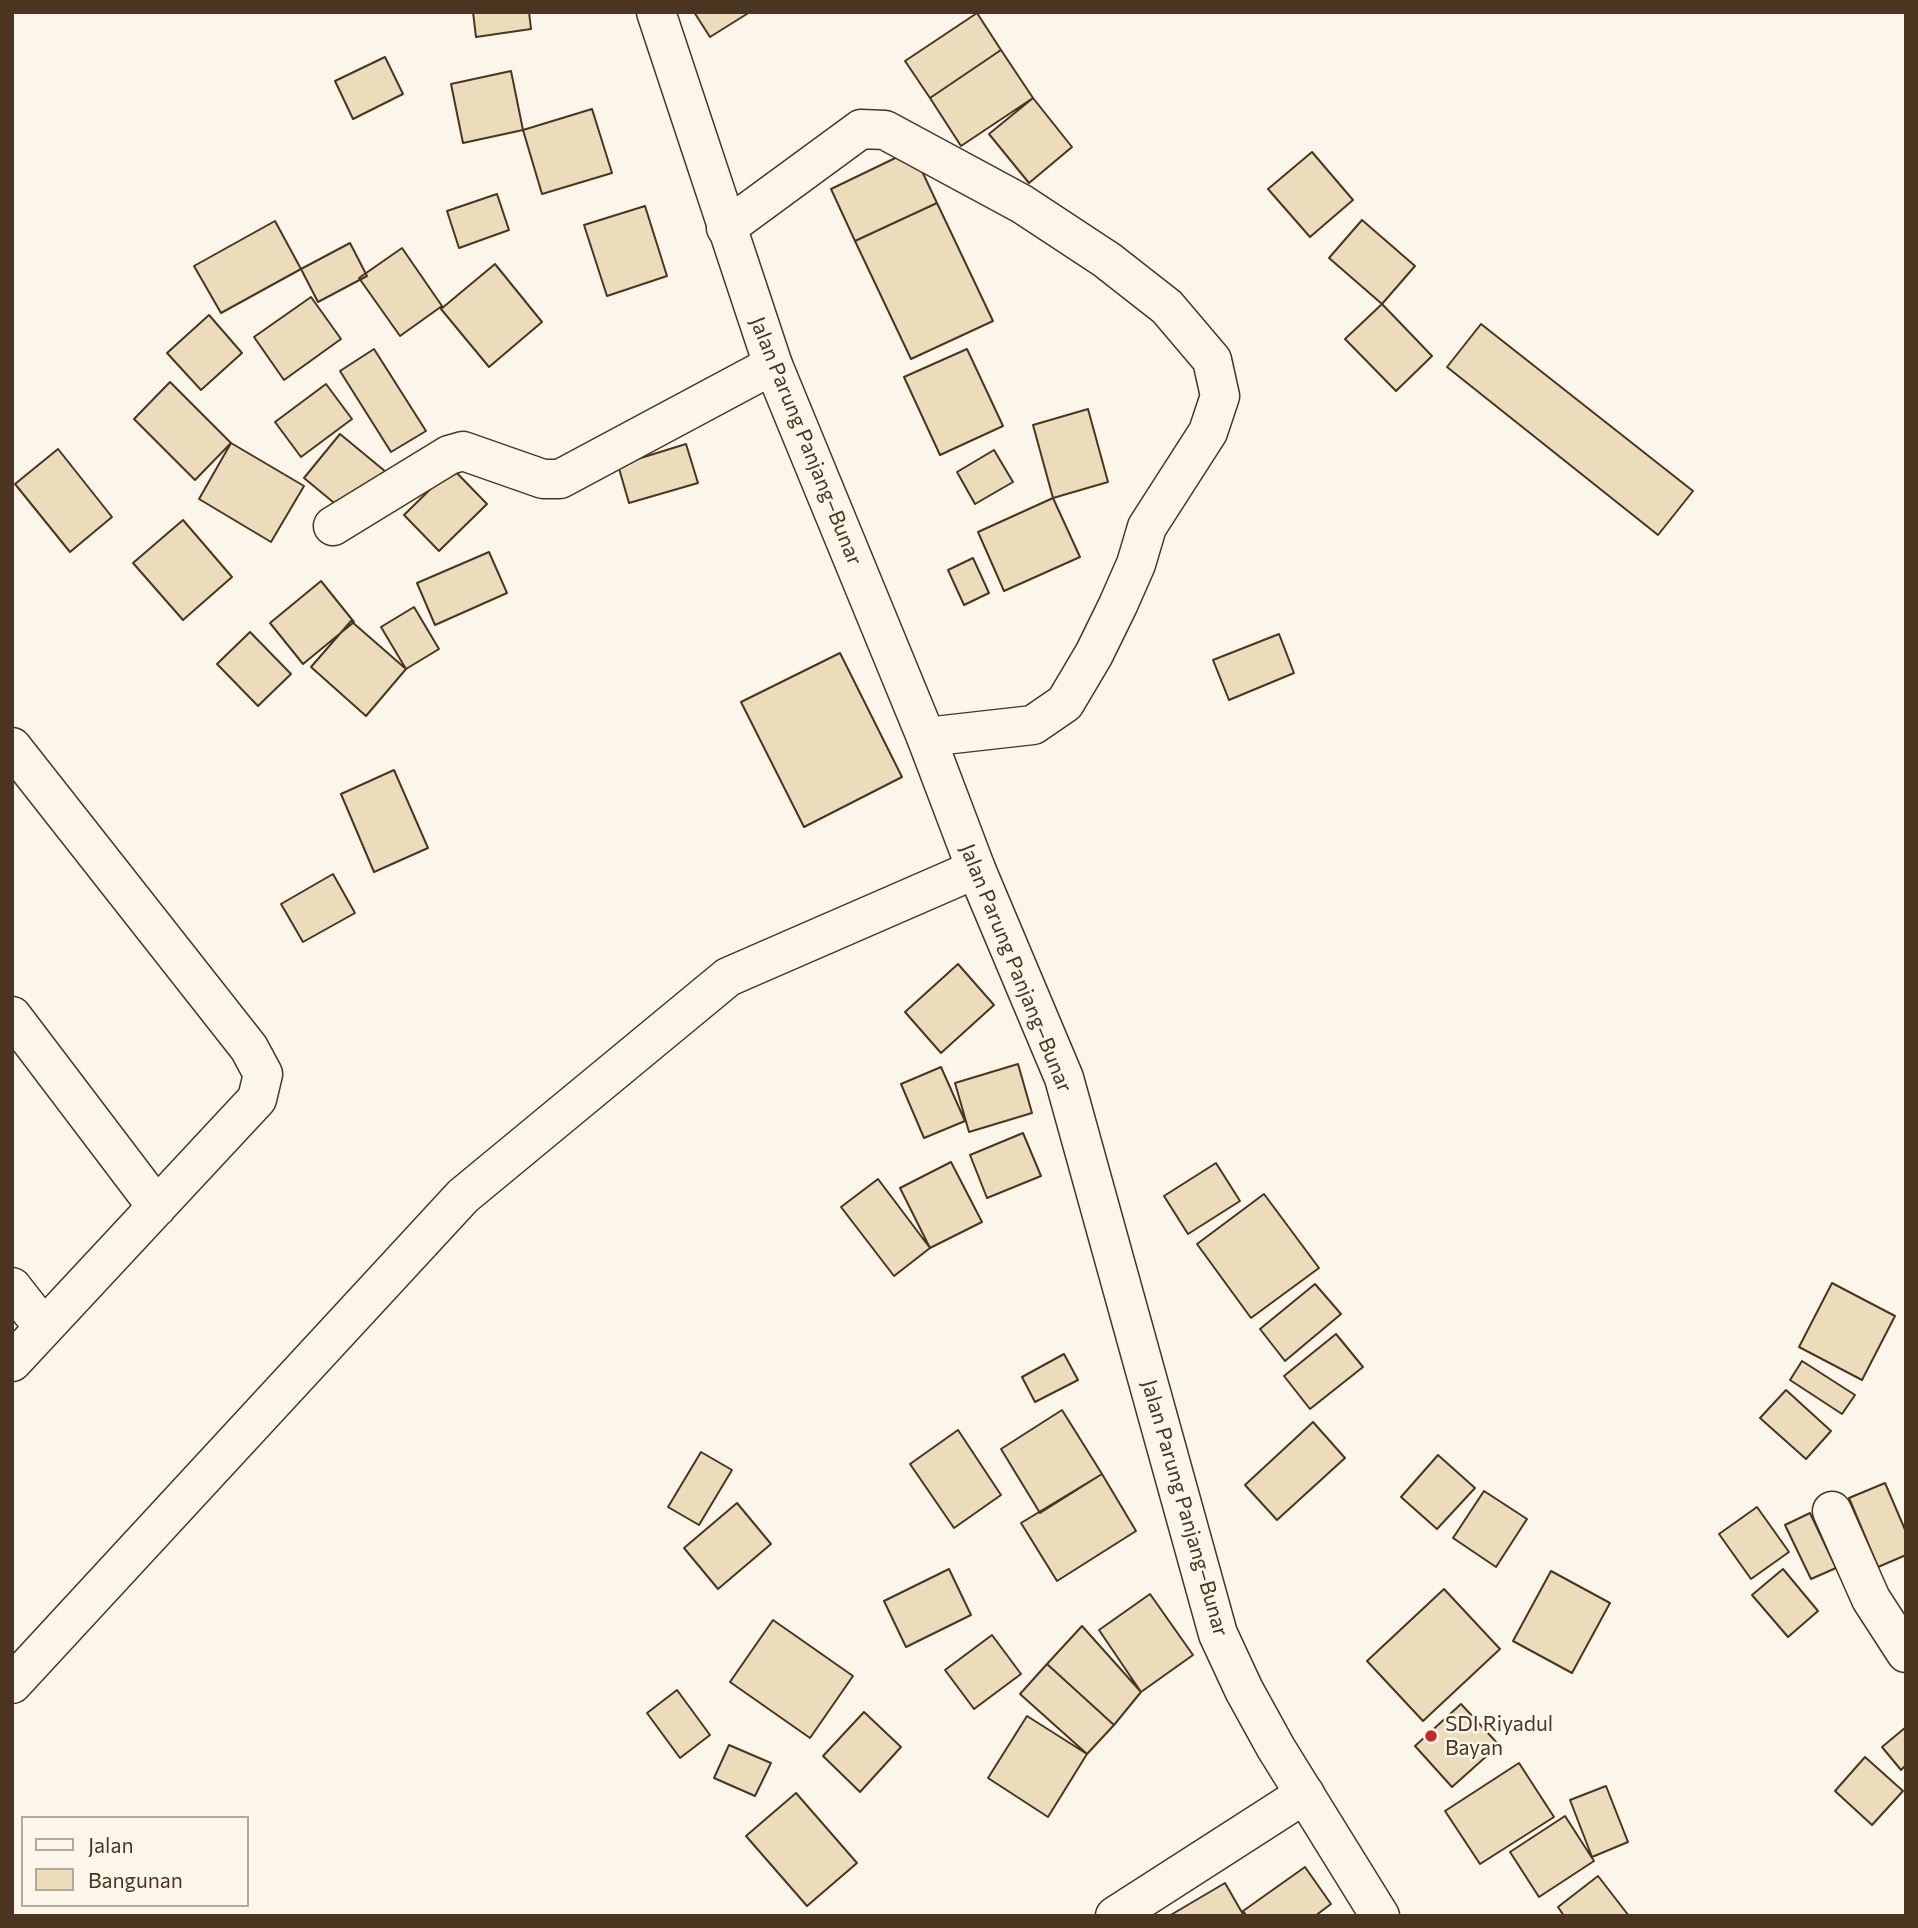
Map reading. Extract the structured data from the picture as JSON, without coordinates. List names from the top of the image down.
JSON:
{
  "streets": {
    "street": ["Jalan Parung Panjang–Bunar"]
  },
  "places": ["SDI Riyadul Bayan"],
  "legend": ["Jalan", "Bangunan"]
}
